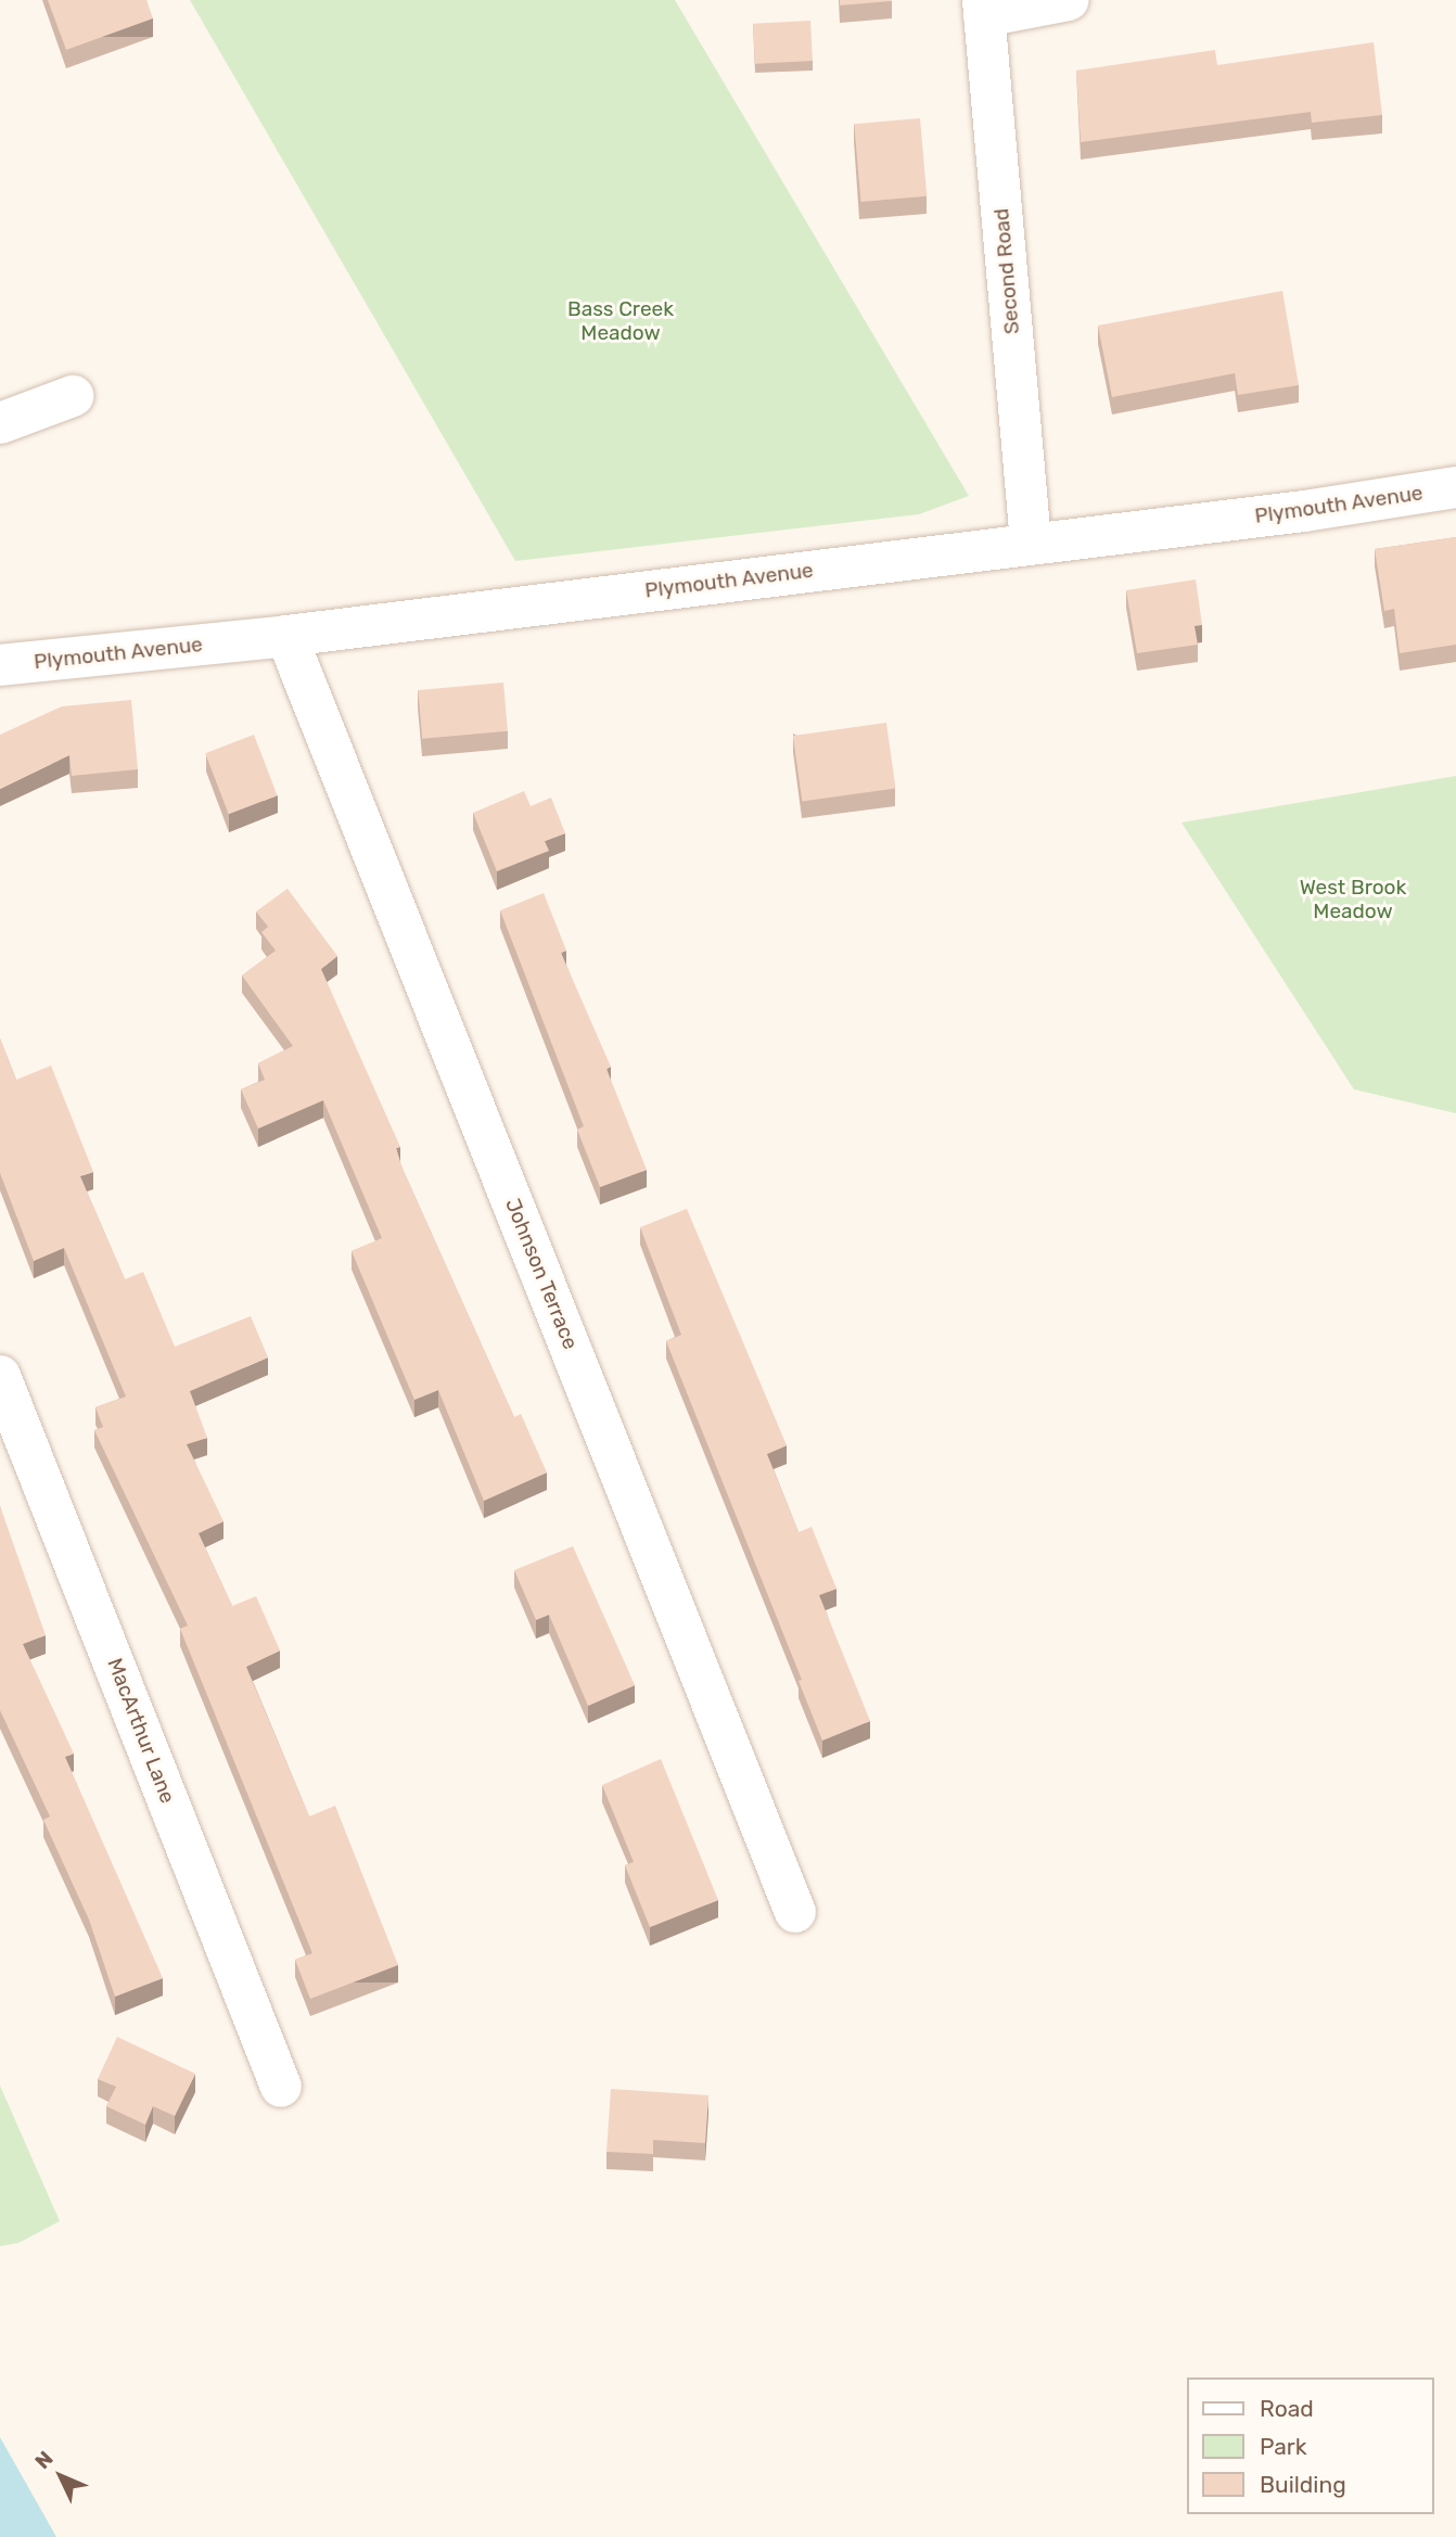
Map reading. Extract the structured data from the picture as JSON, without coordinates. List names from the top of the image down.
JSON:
{
  "streets": {
    "street": [
      "Second Road",
      "Plymouth Avenue",
      "Johnson Terrace",
      "MacArthur Lane"
    ]
  },
  "crossings": [
    ["Second Road", "Plymouth Avenue"],
    ["Plymouth Avenue", "Johnson Terrace"]
  ],
  "parks": ["Bass Creek Meadow", "West Brook Meadow"],
  "legend": ["Road", "Park", "Building"],
  "north": "top left"
}
